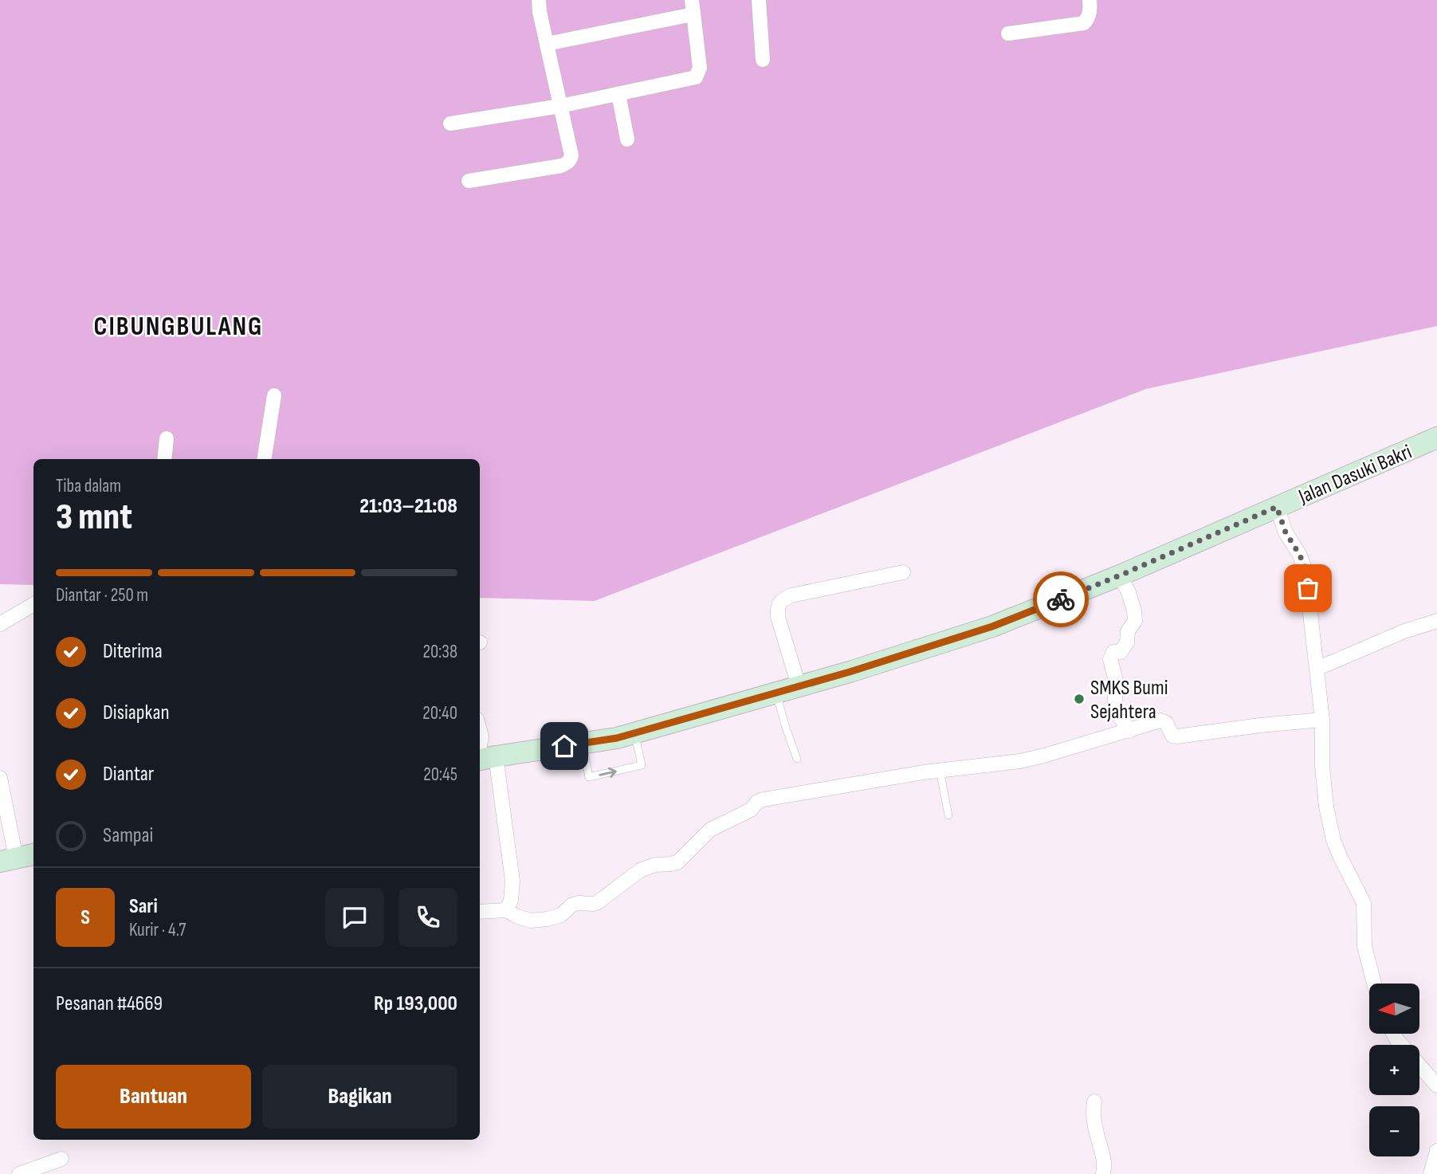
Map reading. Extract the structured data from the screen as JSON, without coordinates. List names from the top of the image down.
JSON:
{
  "streets": {
    "main road": ["Jalan Dasuki Bakri"]
  },
  "districts": ["CIBUNGBULANG"],
  "places": ["SMKS Bumi Sejahtera"],
  "north": "left",
  "page": {
    "heading": ["3 mnt", "Tiba dalam", "21:03–21:08"],
    "panel": [
      "Sari",
      "Kurir · 4.7",
      "Pesanan #4669",
      "Rp 193,000"
    ],
    "bar": "Diantar · 250 m",
    "list": [
      ["Diterima", "20:38"],
      ["Disiapkan", "20:40"],
      ["Diantar", "20:45"],
      "Sampai"
    ],
    "round": "S",
    "map_buttons": ["+", "−"],
    "buttons": ["Bantuan", "Bagikan"]
  }
}
